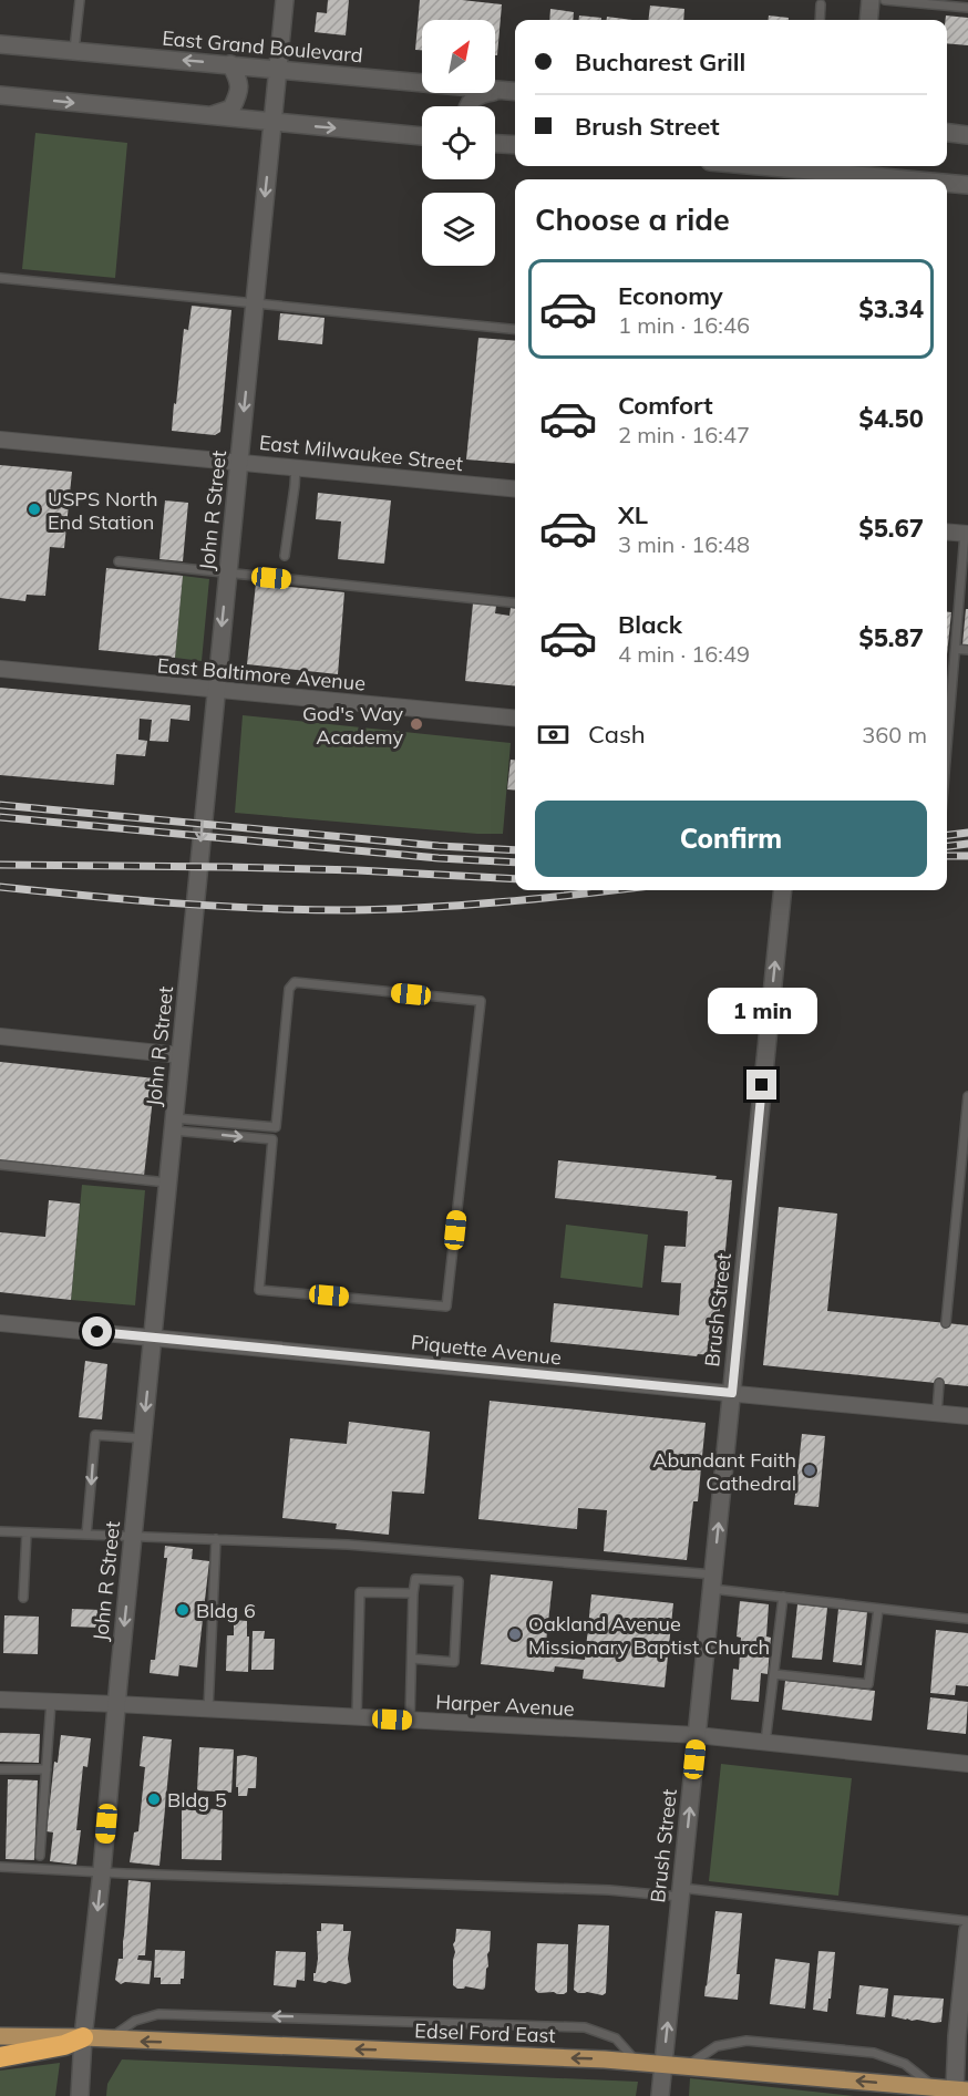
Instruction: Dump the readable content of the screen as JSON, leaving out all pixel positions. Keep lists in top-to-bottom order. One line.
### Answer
{"streets":{"main road":["Edsel Ford East"],"street":["East Grand Boulevard","East Milwaukee Street","John R Street","East Baltimore Avenue","Brush Street","Piquette Avenue","Harper Avenue"]},"crossings":[["East Grand Boulevard","John R Street"],["East Milwaukee Street","John R Street"],["John R Street","East Baltimore Avenue"],["John R Street","Piquette Avenue"],["John R Street","Harper Avenue"],["John R Street","Edsel Ford East"],["Brush Street","Piquette Avenue"],["Brush Street","Harper Avenue"],["Brush Street","Edsel Ford East"]],"one_way":["John R Street","Brush Street","Edsel Ford East"],"places":["USPS North End Station","God's Way Academy","Abundant Faith Cathedral","Bldg 6","Oakland Avenue Missionary Baptist Church","Bldg 5"],"north":"top right","page":{"banner":["Bucharest Grill","Brush Street"],"heading":"Choose a ride","list":[{"name":"Economy","note":"1 min · 16:46","value":"$3.34"},{"name":"Comfort","note":"2 min · 16:47","value":"$4.50"},{"name":"XL","note":"3 min · 16:48","value":"$5.67"},{"name":"Black","note":"4 min · 16:49","value":"$5.87"}],"pay":["Cash","360 m"],"buttons":"Confirm","bubble":"1 min"}}
